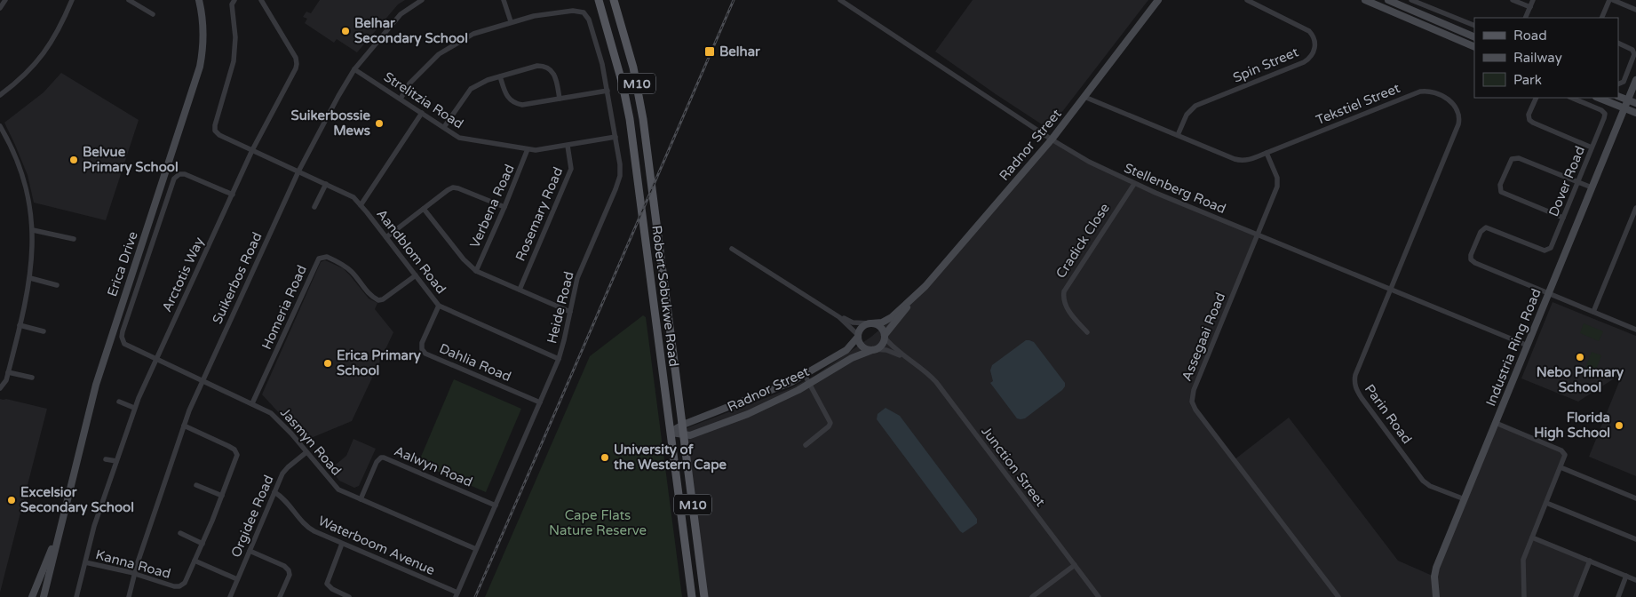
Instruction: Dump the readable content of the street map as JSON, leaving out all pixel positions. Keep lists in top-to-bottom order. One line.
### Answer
{"streets":{"main road":["M10","Robert Sobukwe Road"],"street":["Spin Street","Strelitzia Road","Tekstiel Street","Radnor Street","Dover Road","Stellenberg Road","Verbena Road","Rosemary Road","Cradick Close","Aandblom Road","Erica Drive","Arctotis Way","Suikerbos Road","Homeria Road","Heide Road","Assegaai Road","Industria Ring Road","Dahlia Road","Parin Road","Jasmyn Road","Aalwyn Road","Junction Street","Orgidee Road","Waterboom Avenue","Kanna Road"]},"crossings":[["Spin Street","Tekstiel Street"],["Strelitzia Road","Verbena Road"],["Strelitzia Road","Rosemary Road"],["Strelitzia Road","Suikerbos Road"],["Strelitzia Road","Heide Road"],["Tekstiel Street","Radnor Street"],["Tekstiel Street","Stellenberg Road"],["Tekstiel Street","Assegaai Road"],["Tekstiel Street","Parin Road"],["Radnor Street","Stellenberg Road"],["Radnor Street","Robert Sobukwe Road"],["Radnor Street","Junction Street"],["Dover Road","Industria Ring Road"],["Stellenberg Road","Cradick Close"],["Stellenberg Road","Assegaai Road"],["Stellenberg Road","Industria Ring Road"],["Stellenberg Road","Parin Road"],["Aandblom Road","Arctotis Way"],["Aandblom Road","Suikerbos Road"],["Aandblom Road","Homeria Road"],["Aandblom Road","Heide Road"],["Aandblom Road","Dahlia Road"],["Arctotis Way","Jasmyn Road"],["Arctotis Way","Kanna Road"],["Suikerbos Road","Jasmyn Road"],["Suikerbos Road","Kanna Road"],["Homeria Road","Jasmyn Road"],["Heide Road","Dahlia Road"],["Heide Road","Jasmyn Road"],["Heide Road","Aalwyn Road"],["Heide Road","Waterboom Avenue"],["Industria Ring Road","Parin Road"],["Jasmyn Road","Aalwyn Road"],["Jasmyn Road","Orgidee Road"],["Orgidee Road","Waterboom Avenue"]],"parks":["Cape Flats Nature Reserve"],"places":{"other":["Belhar Secondary School","Suikerbossie Mews","Belvue Primary School","Nebo Primary School","Erica Primary School","Florida High School","University of the Western Cape","Excelsior Secondary School"],"transit":["Belhar"]},"legend":["Road","Railway","Park"]}
